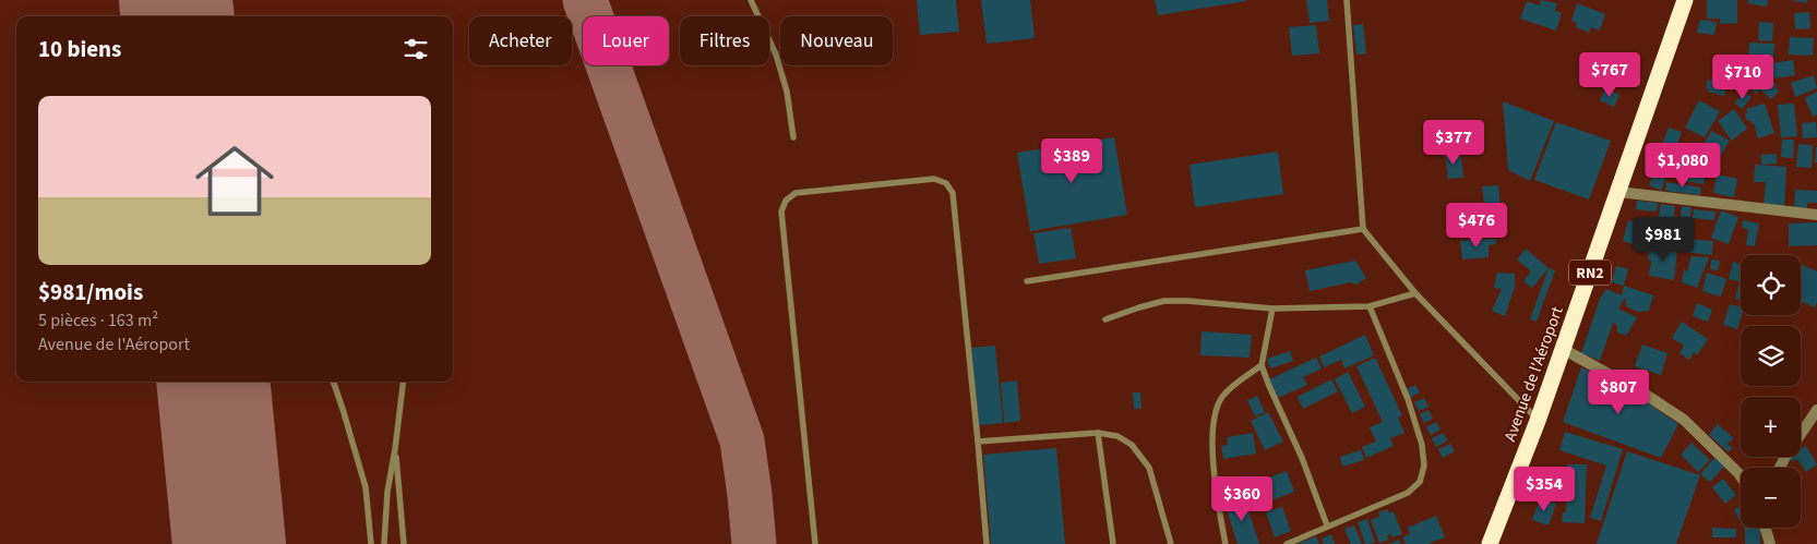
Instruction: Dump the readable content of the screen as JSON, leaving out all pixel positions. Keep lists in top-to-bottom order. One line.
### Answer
{"streets":{"highway":["RN2","Avenue de l'Aéroport"]},"page":{"chip":["Acheter","Louer","Filtres","Nouveau"],"heading":"10 biens","price":["$767","$710","$377","$389","$1,080","$476","$981","$807","$354","$360"],"list":[{"name":"$981/mois","note":"5 pièces · 163 m² · Avenue de l'Aéroport"}],"map_buttons":["+","−"]}}
